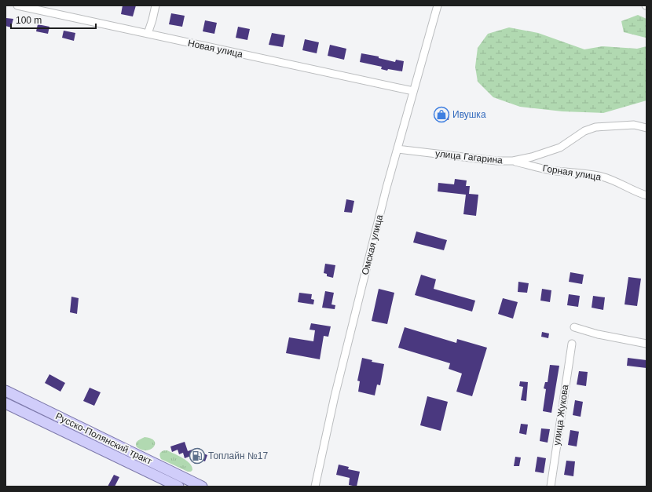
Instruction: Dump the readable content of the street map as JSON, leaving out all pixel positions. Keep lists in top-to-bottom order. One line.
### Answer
{"streets":{"main road":["Русско-Полянский тракт"],"street":["Новая улица","улица Гагарина","Горная улица","Омская улица","улица Жукова"]},"crossings":[["Новая улица","Омская улица"],["улица Гагарина","Горная улица"],["улица Гагарина","Омская улица"]],"places":{"shop":["Ивушка"],"fuel station":["Топлайн №17"]},"scale_bar":"100 m"}
